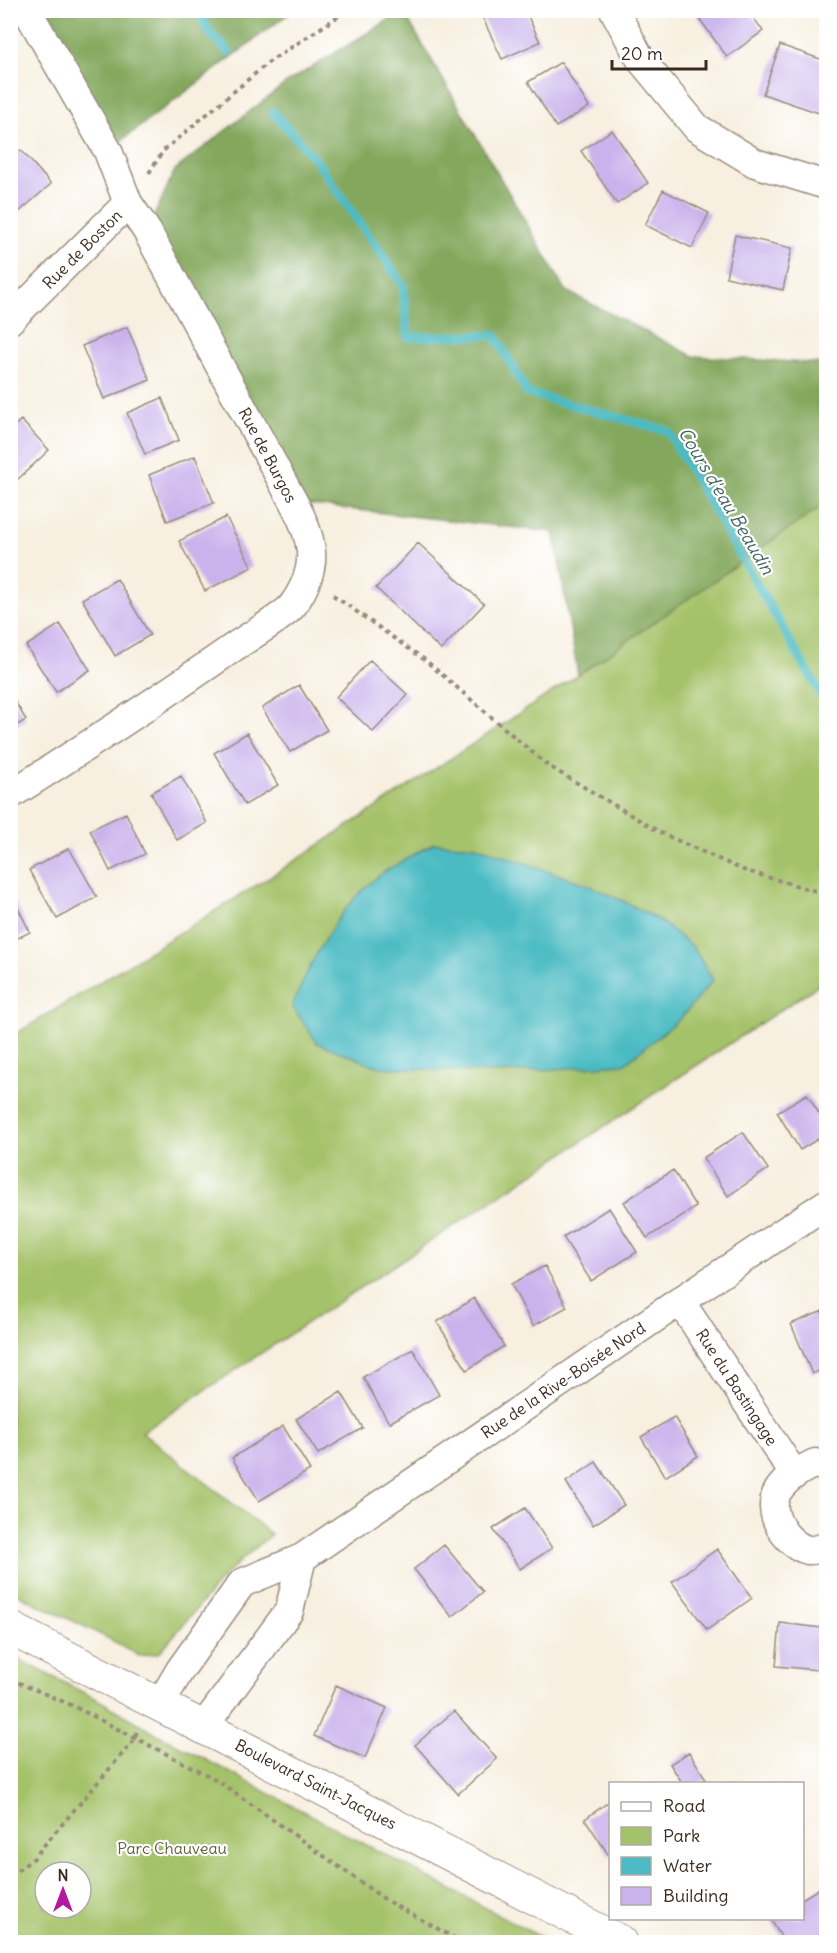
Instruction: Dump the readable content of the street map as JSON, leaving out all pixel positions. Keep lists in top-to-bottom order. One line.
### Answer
{"streets":{"street":["Rue de Boston","Rue de Burgos","Rue de la Rive-Boisée Nord","Rue du Bastingage","Boulevard Saint-Jacques"]},"crossings":[["Rue de Boston","Rue de Burgos"],["Rue de la Rive-Boisée Nord","Rue du Bastingage"],["Rue de la Rive-Boisée Nord","Boulevard Saint-Jacques"]],"water":["Cours d'eau Beaudin"],"parks":["Parc Chauveau"],"legend":["Road","Park","Water","Building"],"scale_bar":"20 m","north":"top"}
